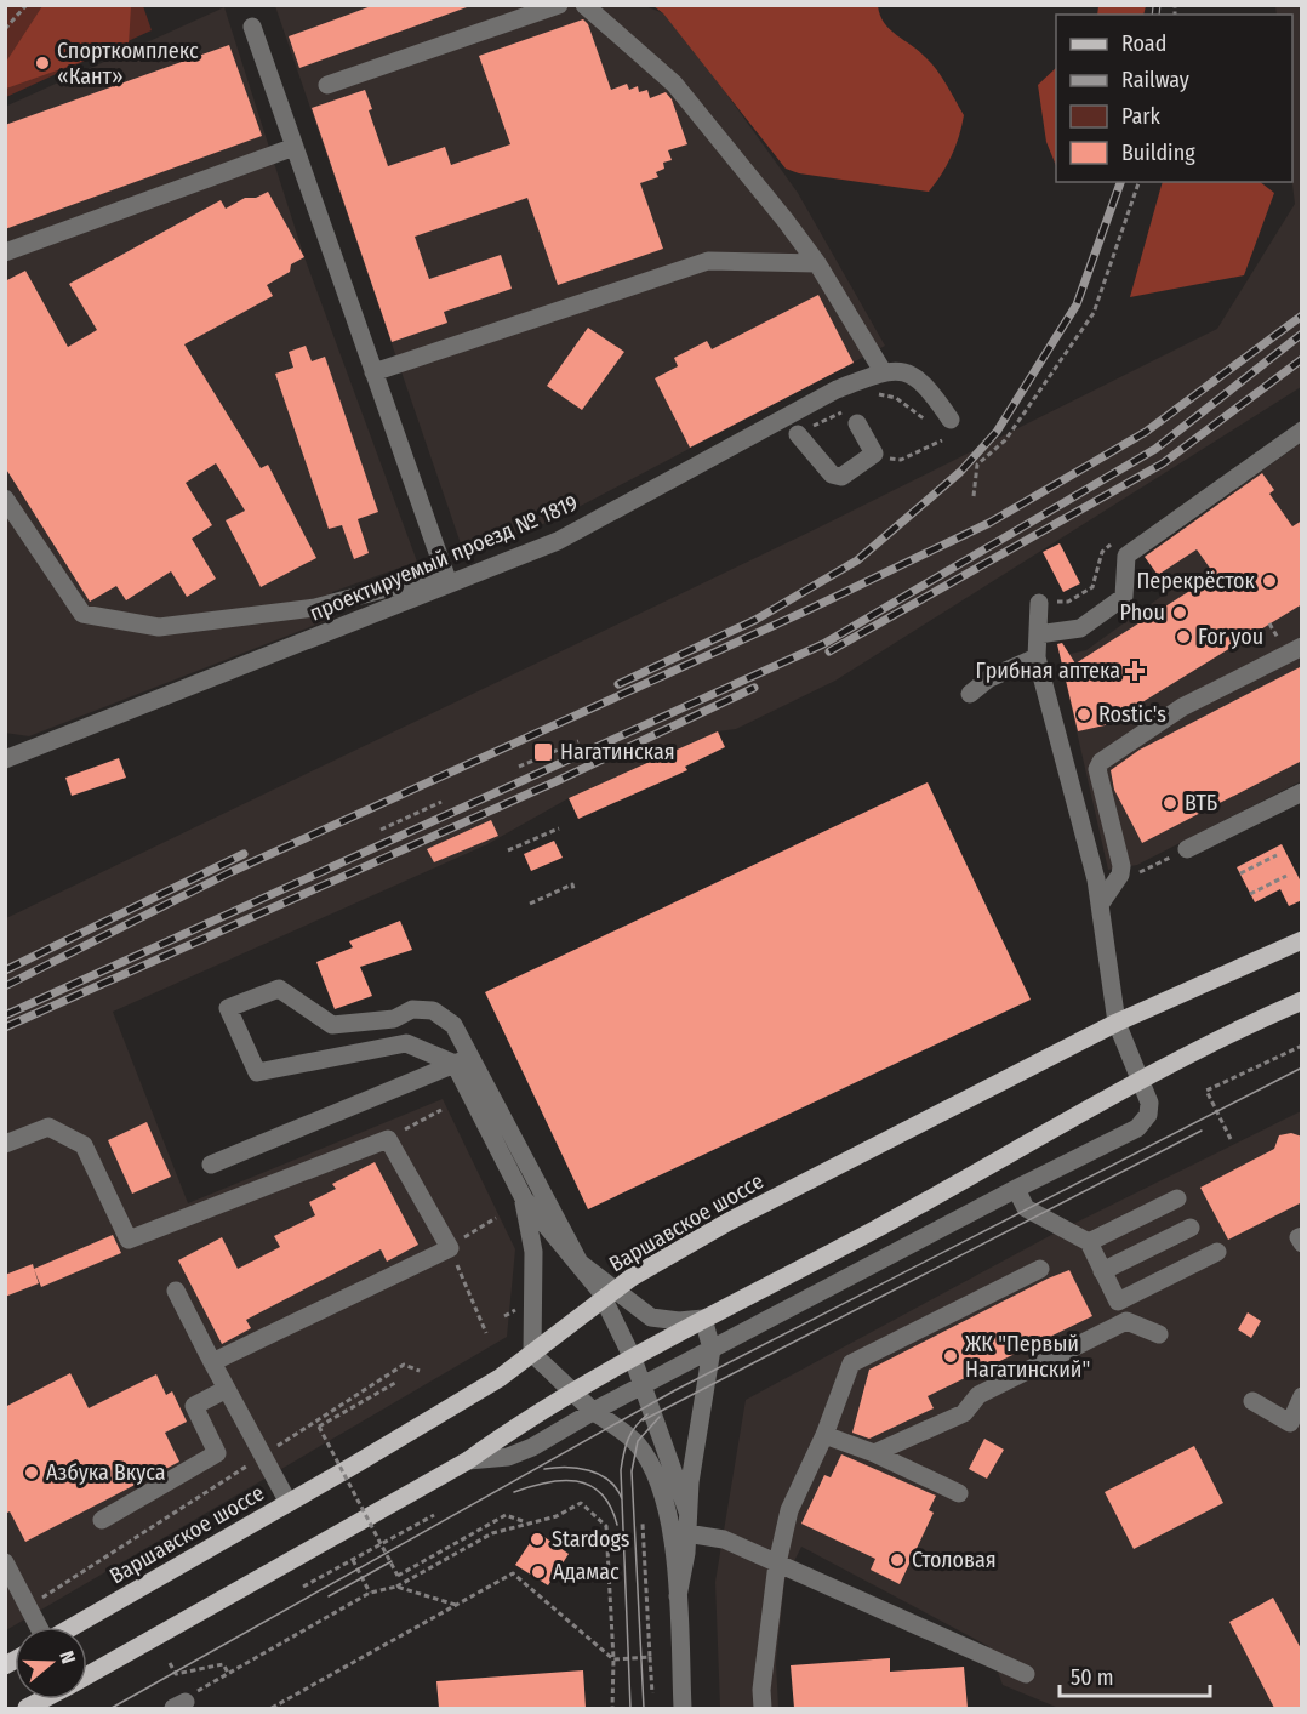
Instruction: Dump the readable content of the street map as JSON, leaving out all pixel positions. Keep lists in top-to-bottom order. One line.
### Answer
{"streets":{"main road":["Варшавское шоссе"],"street":["проектируемый проезд № 1819"]},"places":{"other":["Спорткомплекс «Кант»","Перекрёсток","Phou","For you","Rostic's","ВТБ","ЖК \"Первый Нагатинский\"","Азбука Вкуса","Stardogs","Столовая","Адамас"],"health":["Грибная аптека"],"transit":["Нагатинская"]},"legend":["Road","Railway","Park","Building"],"scale_bar":"50 m","north":"right"}
